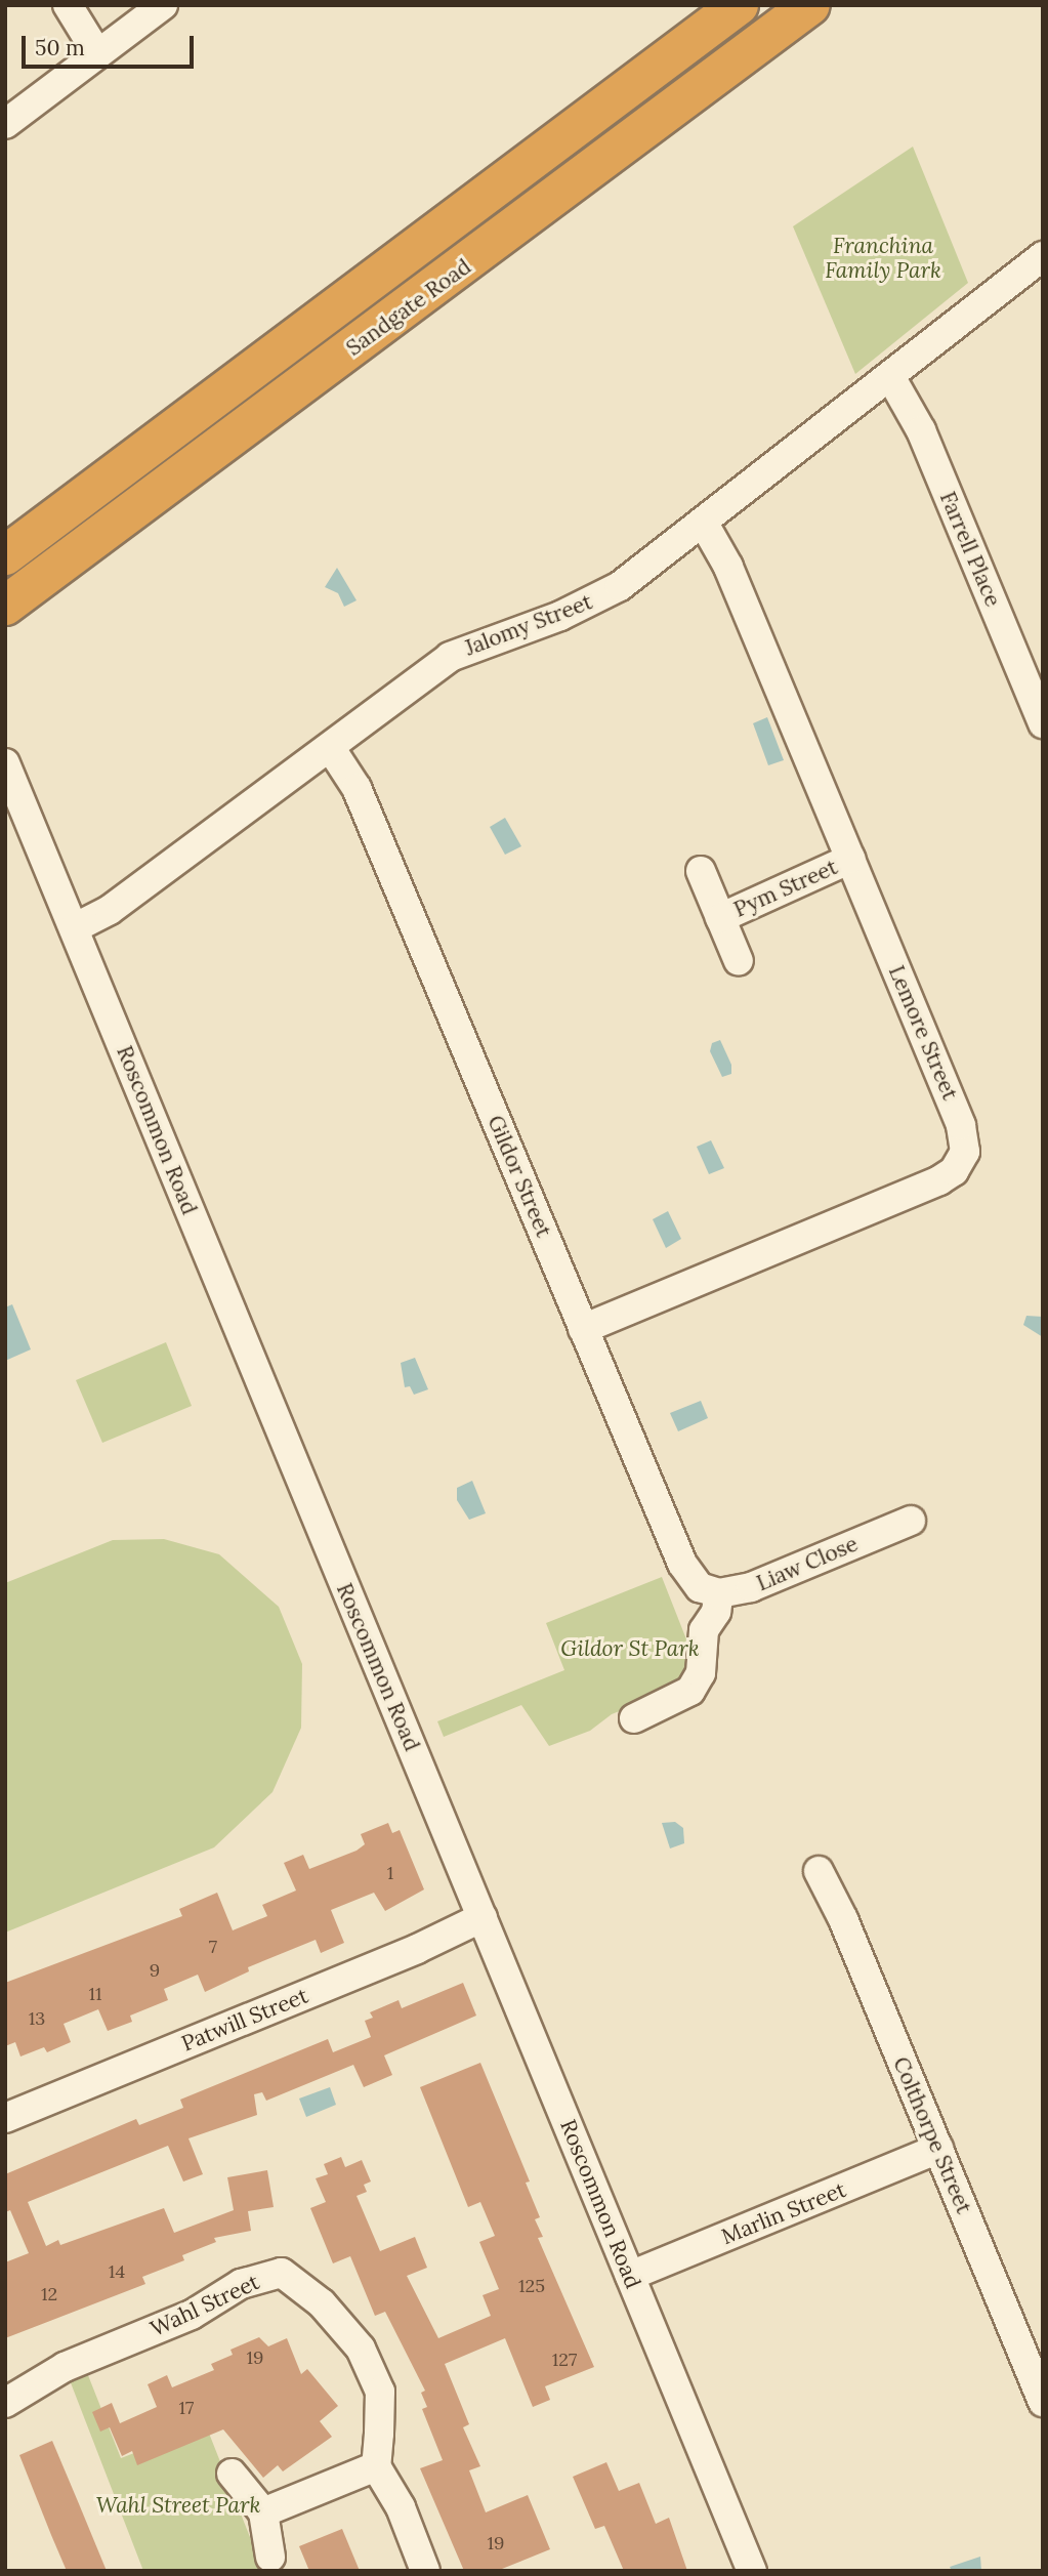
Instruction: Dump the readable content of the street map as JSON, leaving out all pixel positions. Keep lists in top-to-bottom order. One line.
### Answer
{"streets":{"highway":["Sandgate Road"],"street":["Farrell Place","Jalomy Street","Pym Street","Lemore Street","Roscommon Road","Gildor Street","Liaw Close","Patwill Street","Colthorpe Street","Marlin Street","Wahl Street"]},"crossings":[["Farrell Place","Jalomy Street"],["Jalomy Street","Lemore Street"],["Jalomy Street","Roscommon Road"],["Jalomy Street","Gildor Street"],["Pym Street","Lemore Street"],["Lemore Street","Gildor Street"],["Roscommon Road","Patwill Street"],["Roscommon Road","Marlin Street"],["Gildor Street","Liaw Close"],["Colthorpe Street","Marlin Street"]],"parks":["Franchina Family Park","Gildor St Park","Wahl Street Park"],"house_numbers":["1","7","9","11","13","14","125","12","19","127","17","19"],"scale_bar":"50 m"}
